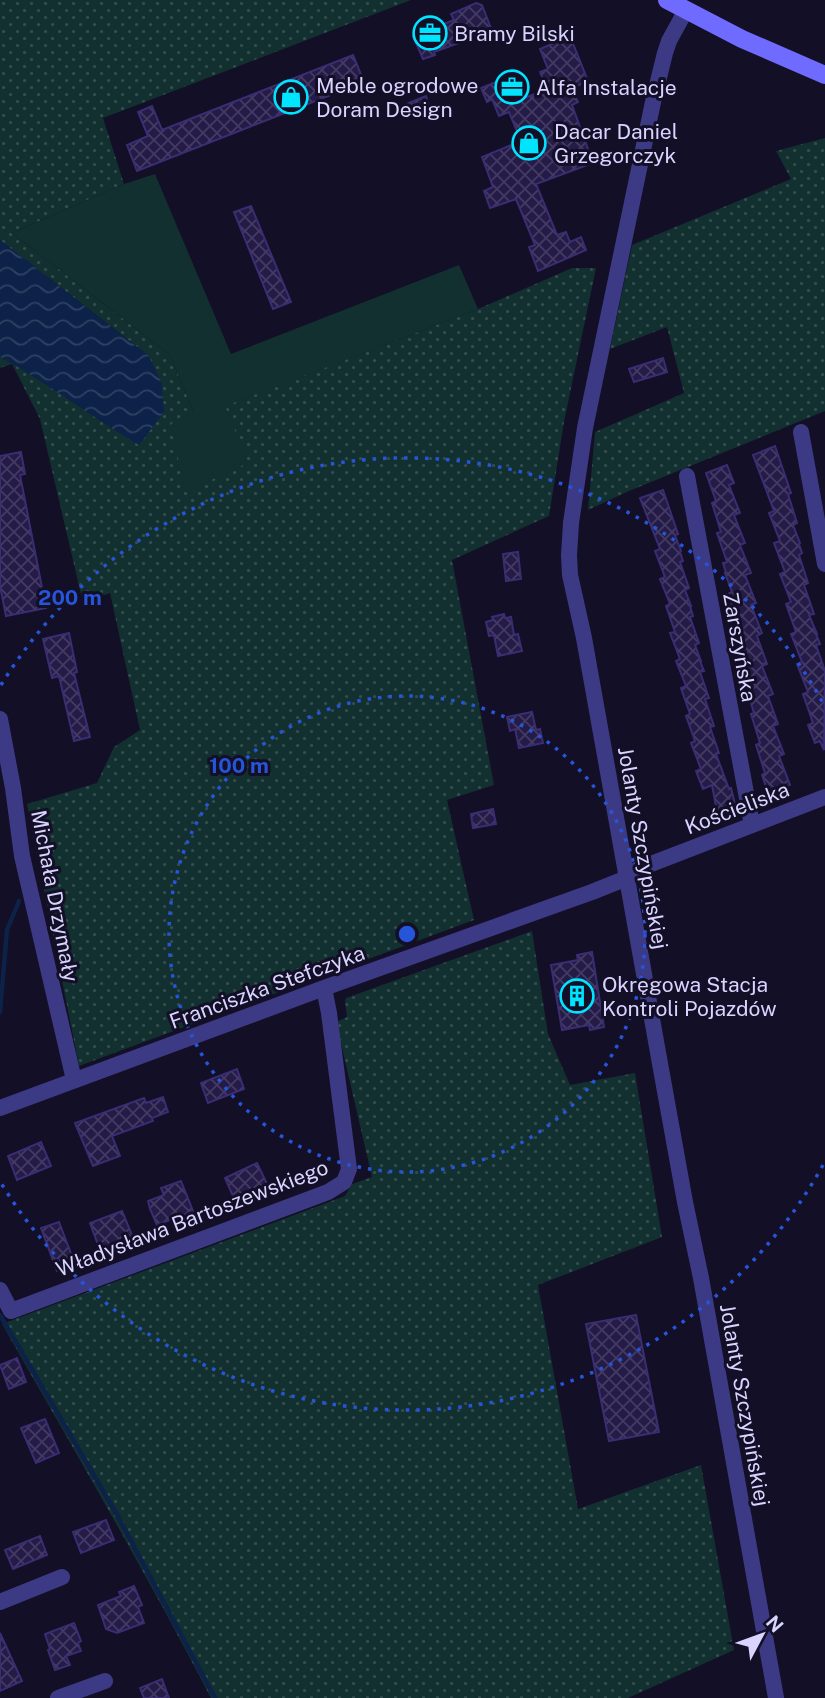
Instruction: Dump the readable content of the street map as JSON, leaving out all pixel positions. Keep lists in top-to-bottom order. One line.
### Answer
{"streets":{"street":["Zarszyńska","Kościeliska","Jolanty Szczypińskiej","Michała Drzymały","Franciszka Stefczyka","Władysława Bartoszewskiego"]},"crossings":[["Zarszyńska","Kościeliska"],["Kościeliska","Jolanty Szczypińskiej"],["Kościeliska","Franciszka Stefczyka"],["Jolanty Szczypińskiej","Franciszka Stefczyka"],["Michała Drzymały","Franciszka Stefczyka"],["Franciszka Stefczyka","Władysława Bartoszewskiego"]],"places":{"office":["Bramy Bilski","Alfa Instalacje"],"shop":["Meble ogrodowe Doram Design","Dacar Daniel Grzegorczyk"],"building":["Okręgowa Stacja Kontroli Pojazdów"]},"north":"top right","rings":["200 m","100 m"]}
